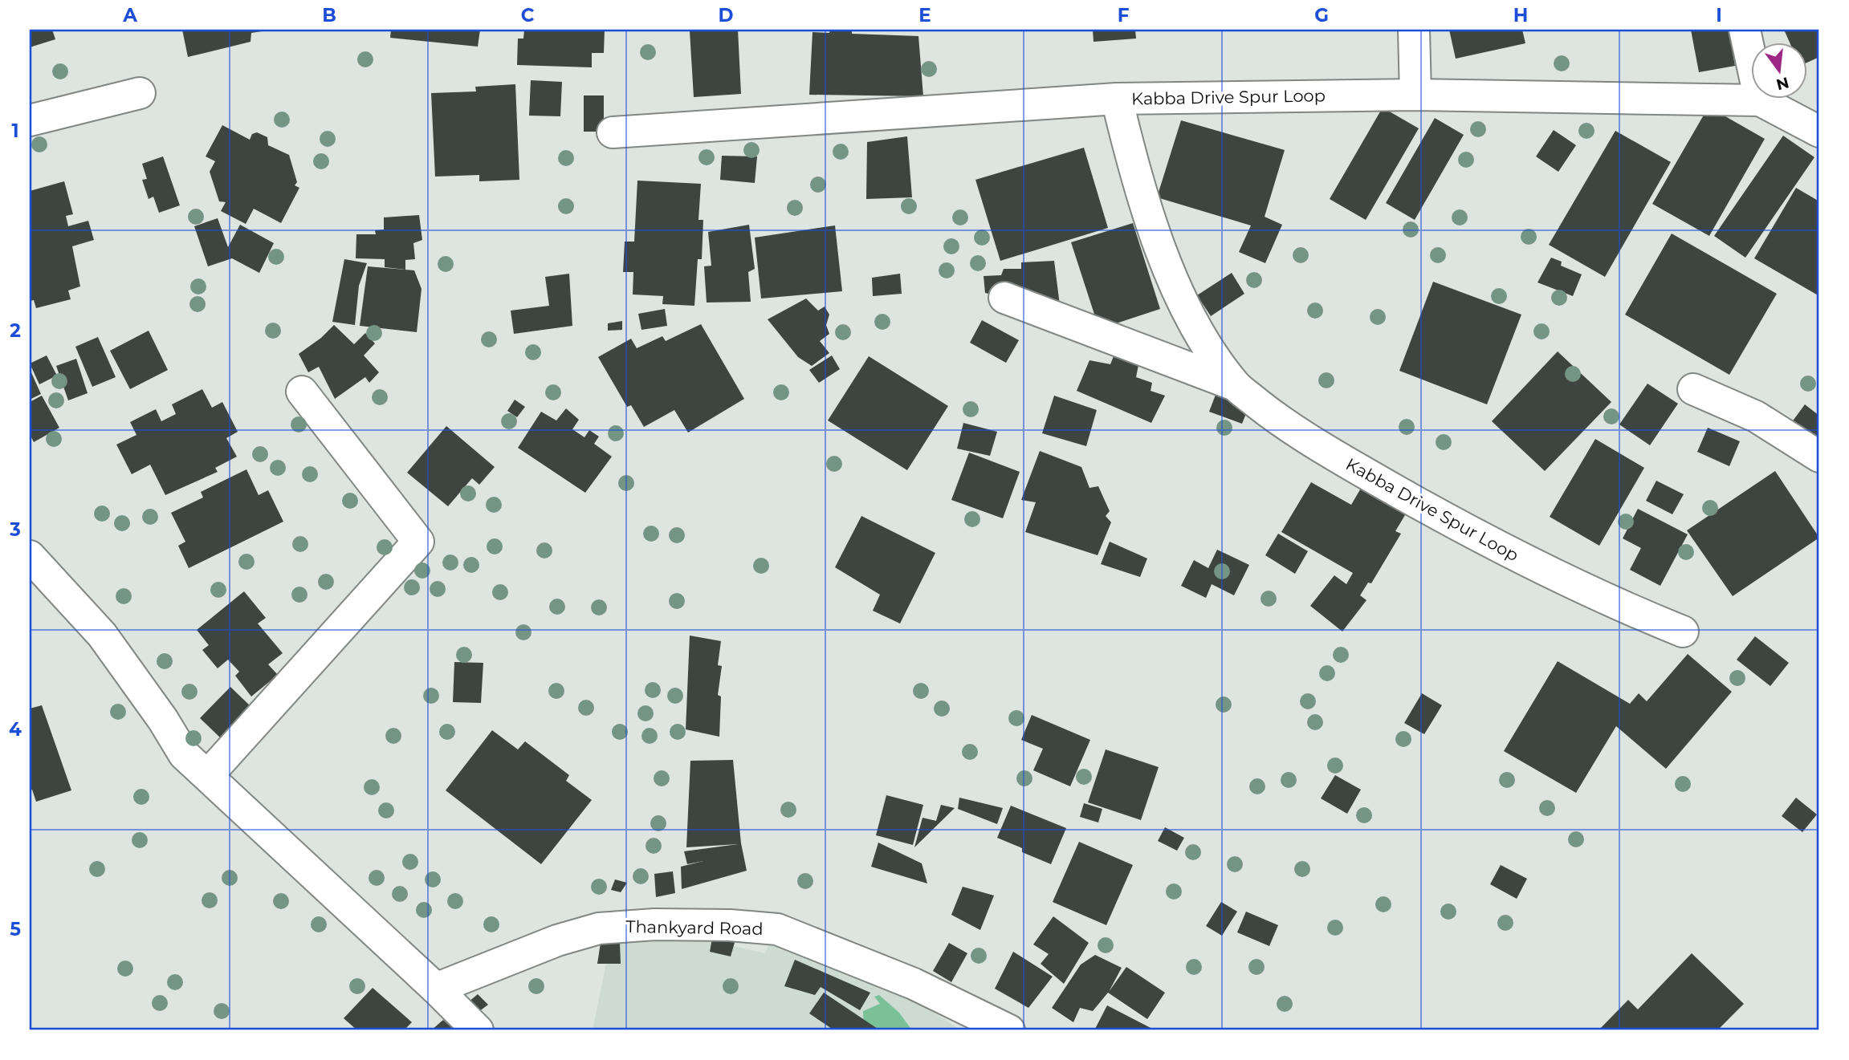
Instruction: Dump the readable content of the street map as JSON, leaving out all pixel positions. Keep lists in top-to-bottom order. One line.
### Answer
{"streets":{"street":["Kabba Drive Spur Loop","Thankyard Road"]},"north":"bottom","grid":{"columns":["A","B","C","D","E","F","G","H","I"],"rows":["1","2","3","4","5"]}}
